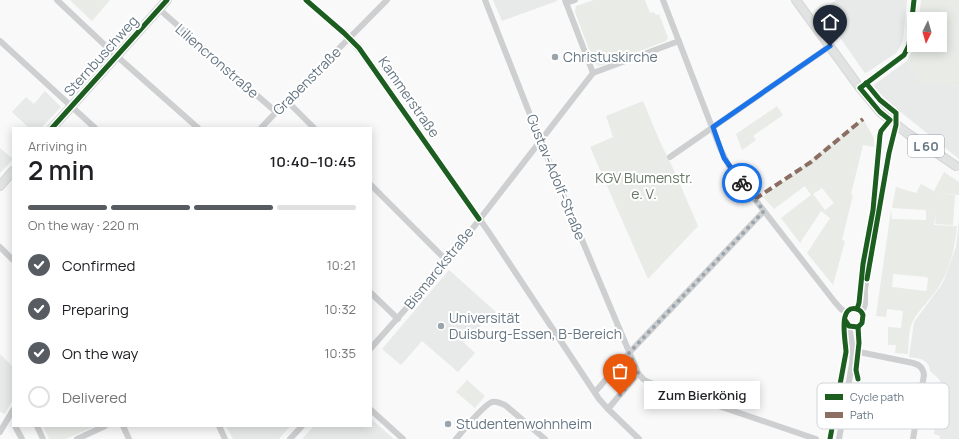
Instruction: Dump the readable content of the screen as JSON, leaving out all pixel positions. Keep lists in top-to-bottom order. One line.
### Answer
{"streets":{"main road":["Sternbuschweg","L 60"],"street":["Liliencronstraße","Grabenstraße","Kammerstraße","Gustav-Adolf-Straße","Bismarckstraße"]},"crossings":[["Sternbuschweg","Liliencronstraße"],["Liliencronstraße","Grabenstraße"],["Grabenstraße","Kammerstraße"],["Kammerstraße","Bismarckstraße"],["Gustav-Adolf-Straße","Bismarckstraße"]],"parks":["KGV Blumenstr. e. V."],"places":["Christuskirche","Universität Duisburg-Essen, B-Bereich","Zum Bierkönig","Studentenwohnheim"],"legend":["Cycle path","Path"],"north":"bottom","page":{"heading":["2 min","Arriving in","10:40–10:45"],"bar":"On the way · 220 m","list":[["Confirmed","10:21"],["Preparing","10:32"],["On the way","10:35"],"Delivered"],"bubble":"Zum Bierkönig"}}
